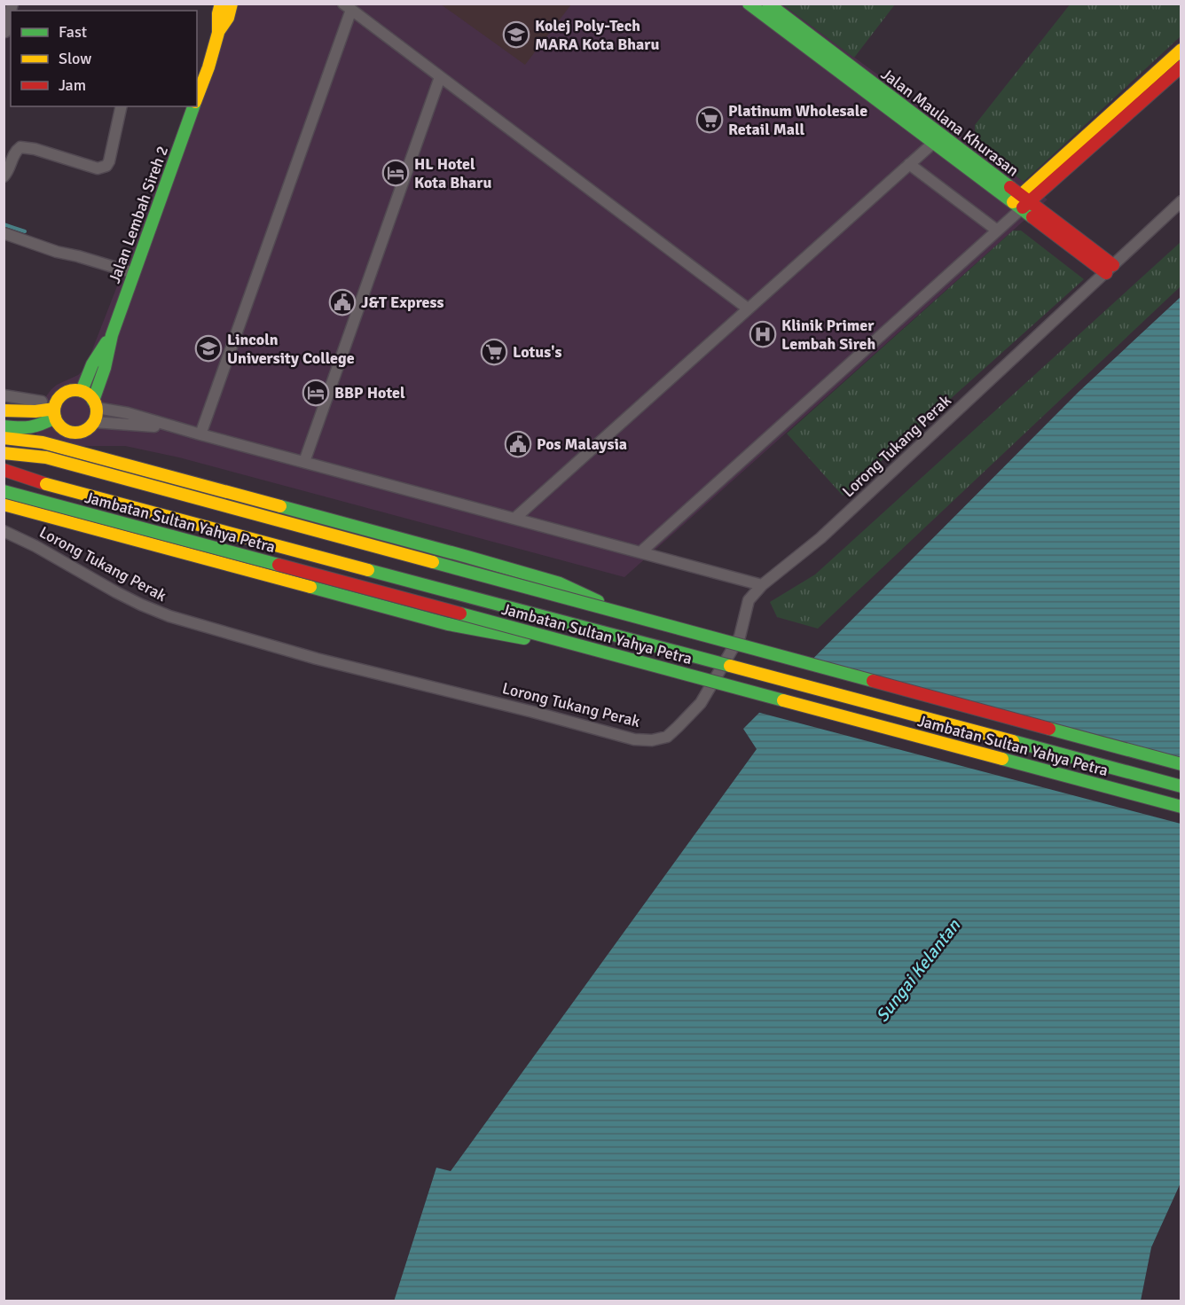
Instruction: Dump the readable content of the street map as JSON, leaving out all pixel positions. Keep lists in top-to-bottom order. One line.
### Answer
{"streets":{"main road":["Jalan Maulana Khurasan","Jalan Lembah Sireh 2","Jambatan Sultan Yahya Petra"],"street":["Lorong Tukang Perak"]},"water":["Sungai Kelantan"],"places":{"school or university":["Kolej Poly-Tech MARA Kota Bharu","Lincoln University College"],"supermarket":["Platinum Wholesale Retail Mall","Lotus's"],"hotel":["HL Hotel Kota Bharu","BBP Hotel"],"public building":["J&T Express","Pos Malaysia"],"hospital":["Klinik Primer Lembah Sireh"]},"legend":["Fast","Slow","Jam"]}
